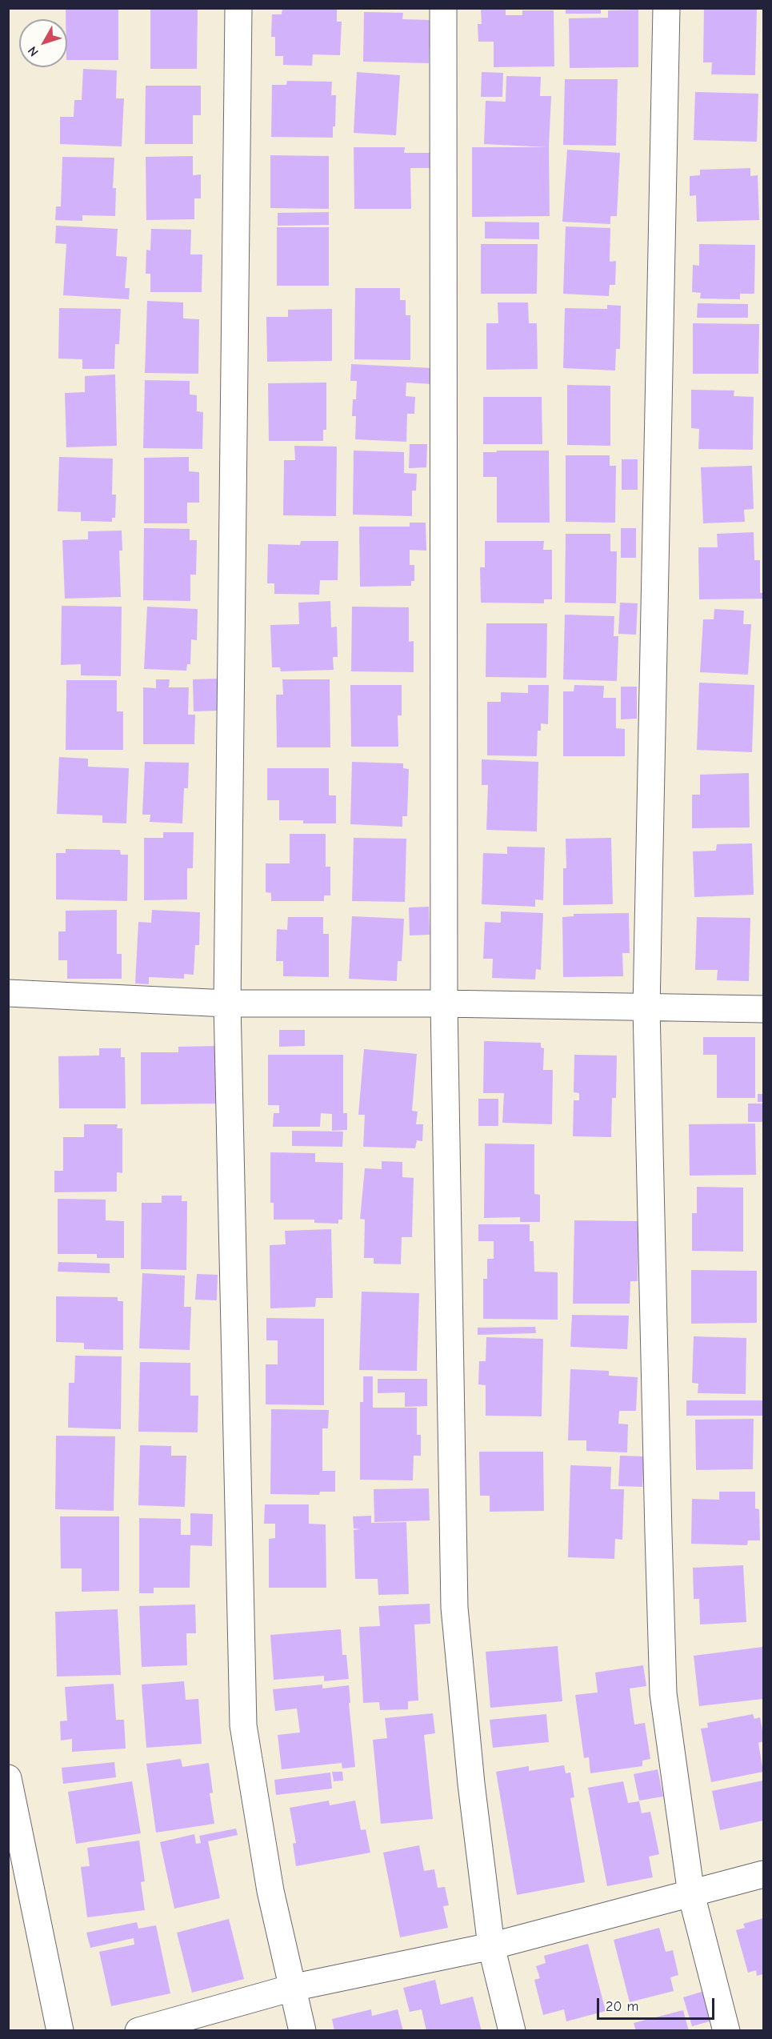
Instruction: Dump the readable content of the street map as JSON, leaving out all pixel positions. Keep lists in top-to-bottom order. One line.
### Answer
{"scale_bar":"20 m","north":"bottom left"}
